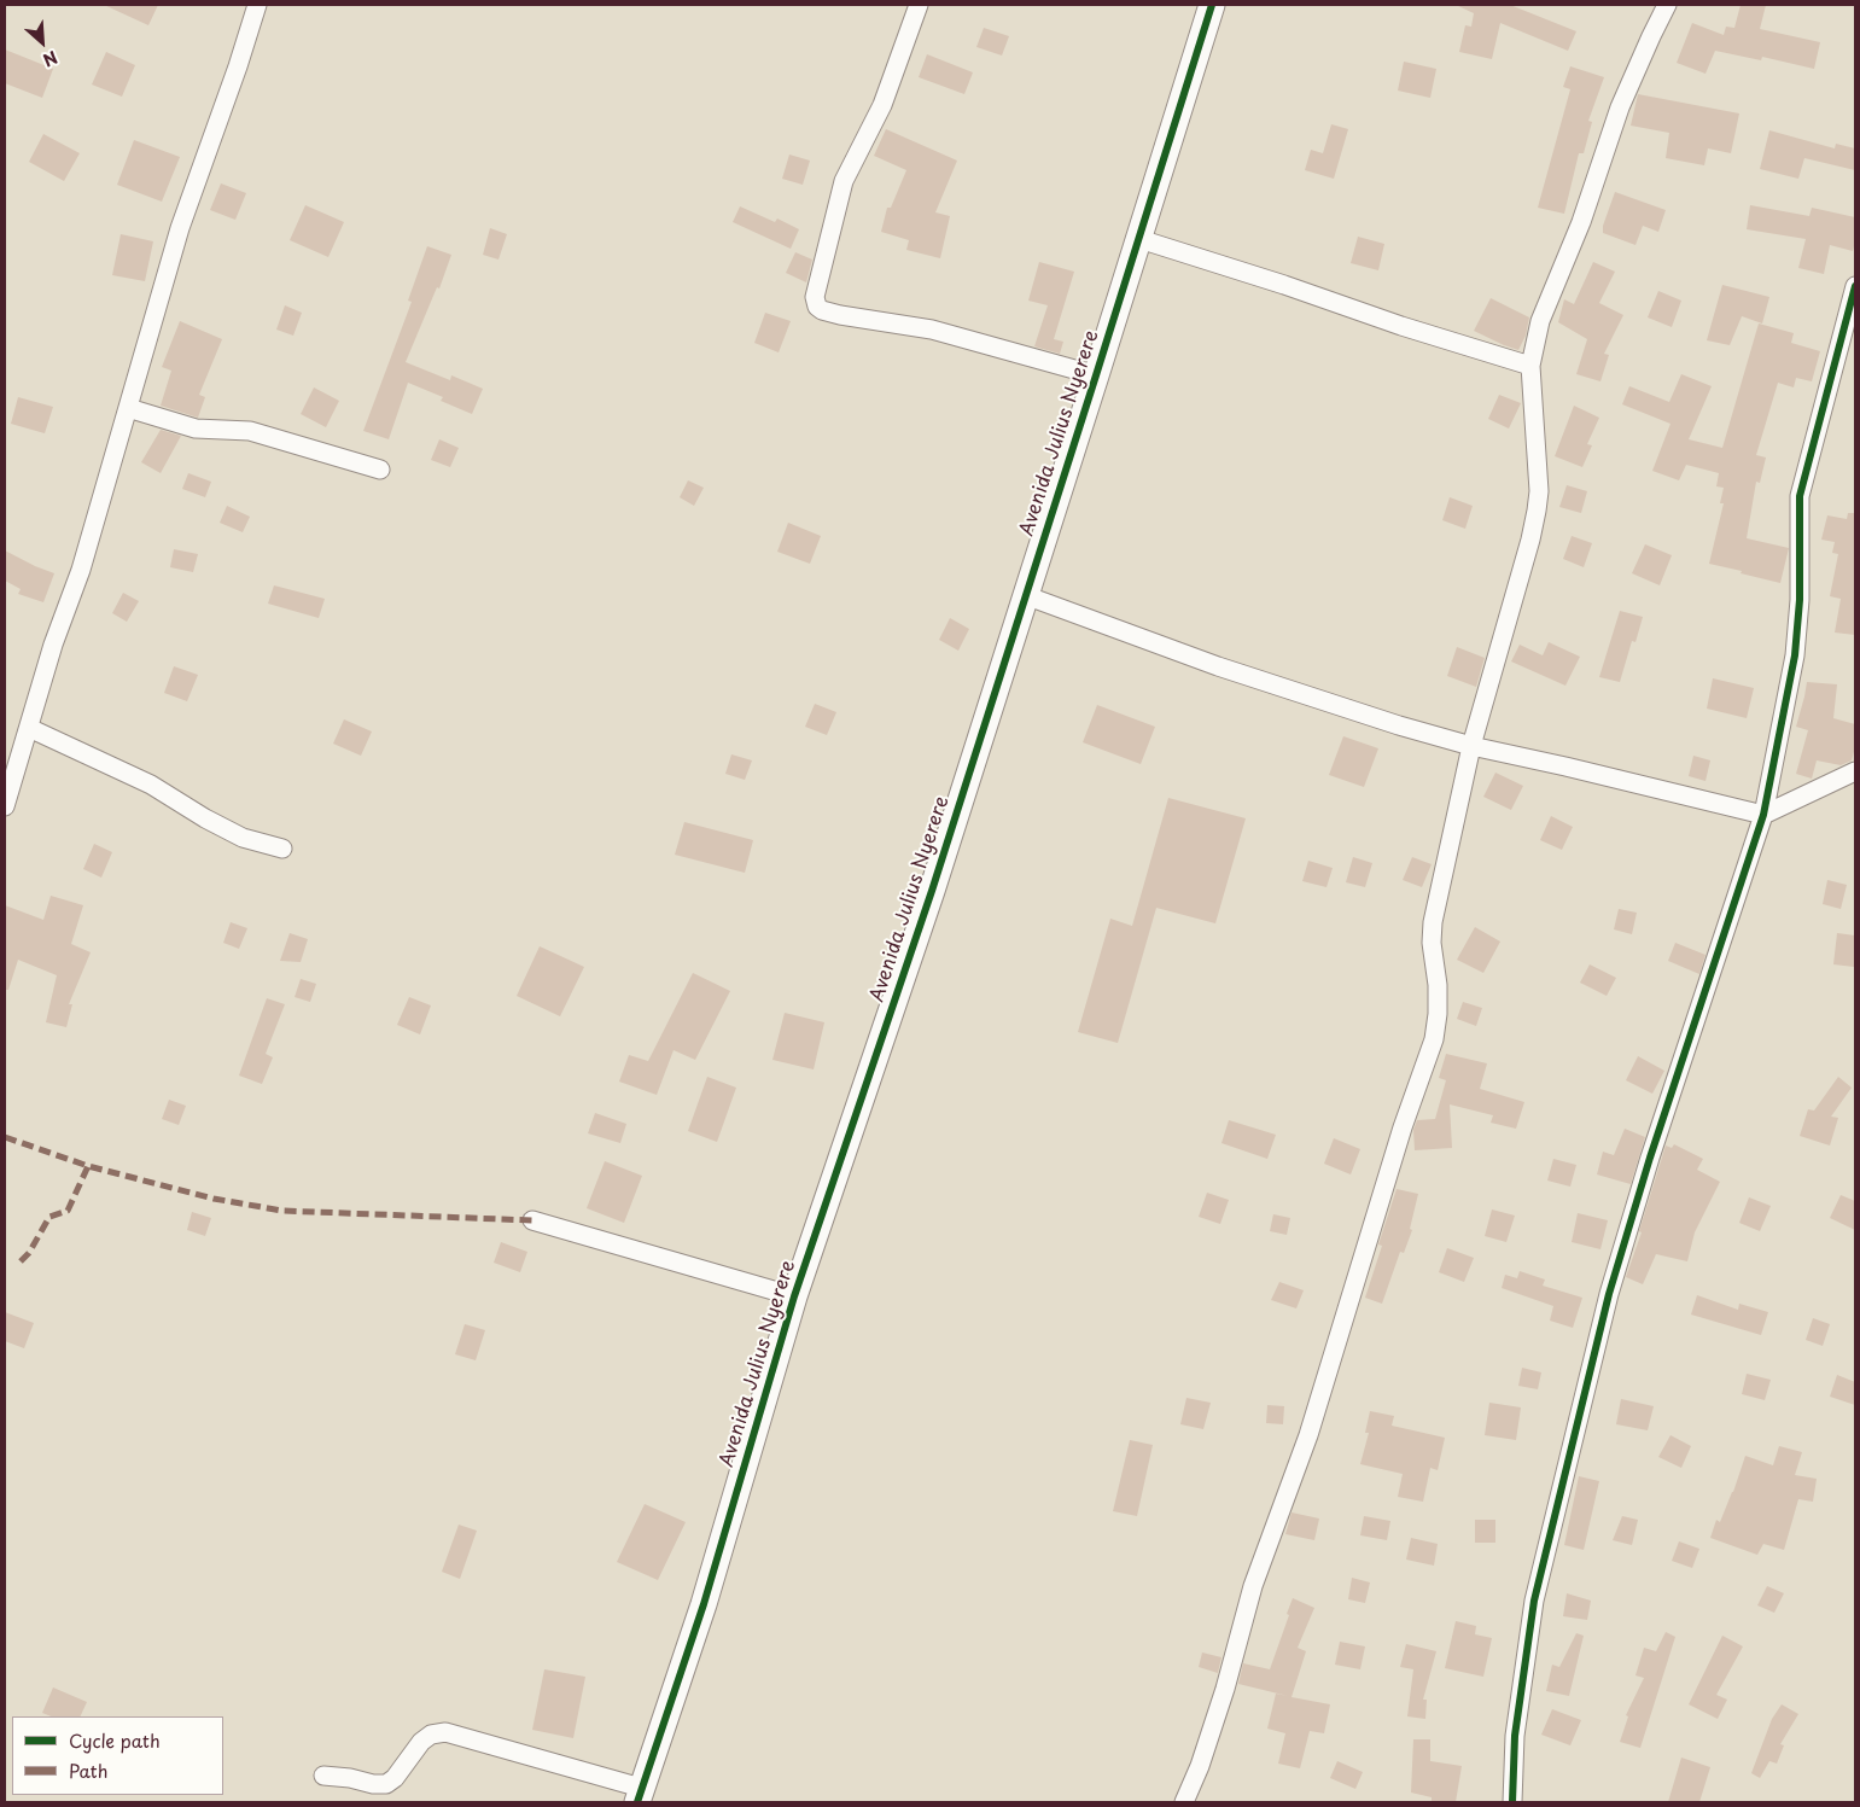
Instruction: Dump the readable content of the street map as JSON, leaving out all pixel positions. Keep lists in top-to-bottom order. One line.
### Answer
{"streets":{"street":["Avenida Julius Nyerere"]},"legend":["Cycle path","Path"],"north":"bottom right"}
